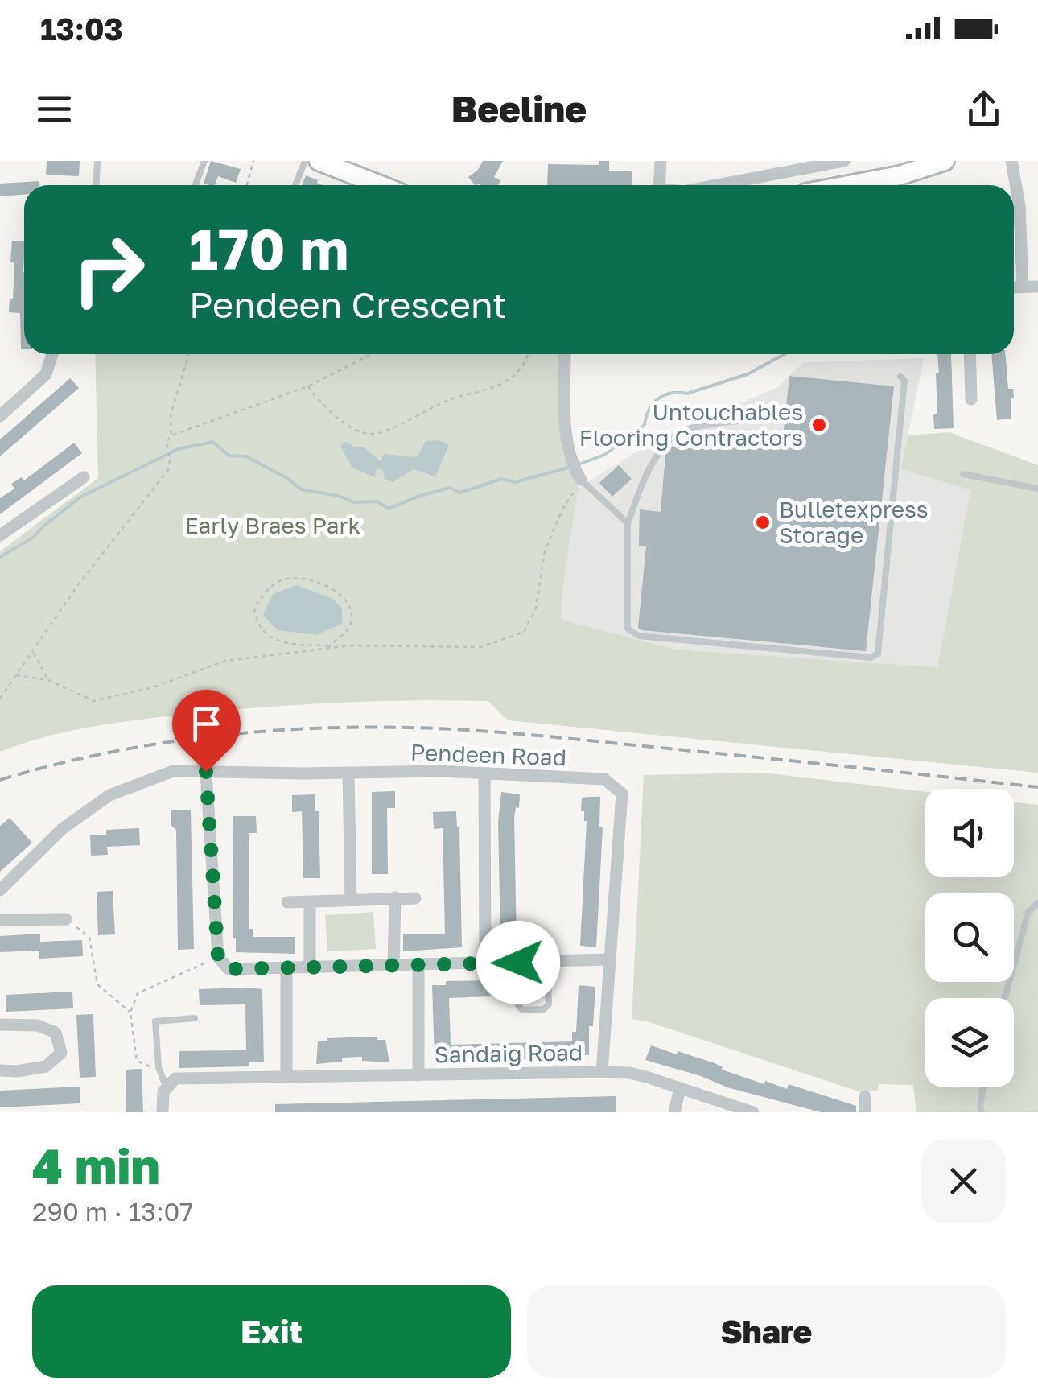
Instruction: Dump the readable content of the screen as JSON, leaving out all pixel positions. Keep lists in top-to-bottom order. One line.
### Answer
{"streets":{"street":["Pendeen Road","Sandaig Road"]},"crossings":[["Pendeen Road","Sandaig Road"]],"parks":["Early Braes Park"],"places":["Untouchables Flooring Contractors","Bulletexpress Storage"],"page":{"status":"13:03","header":"Beeline","turn":["170 m","Pendeen Crescent"],"heading":["4 min","290 m · 13:07"],"buttons":["Exit","Share"]}}
